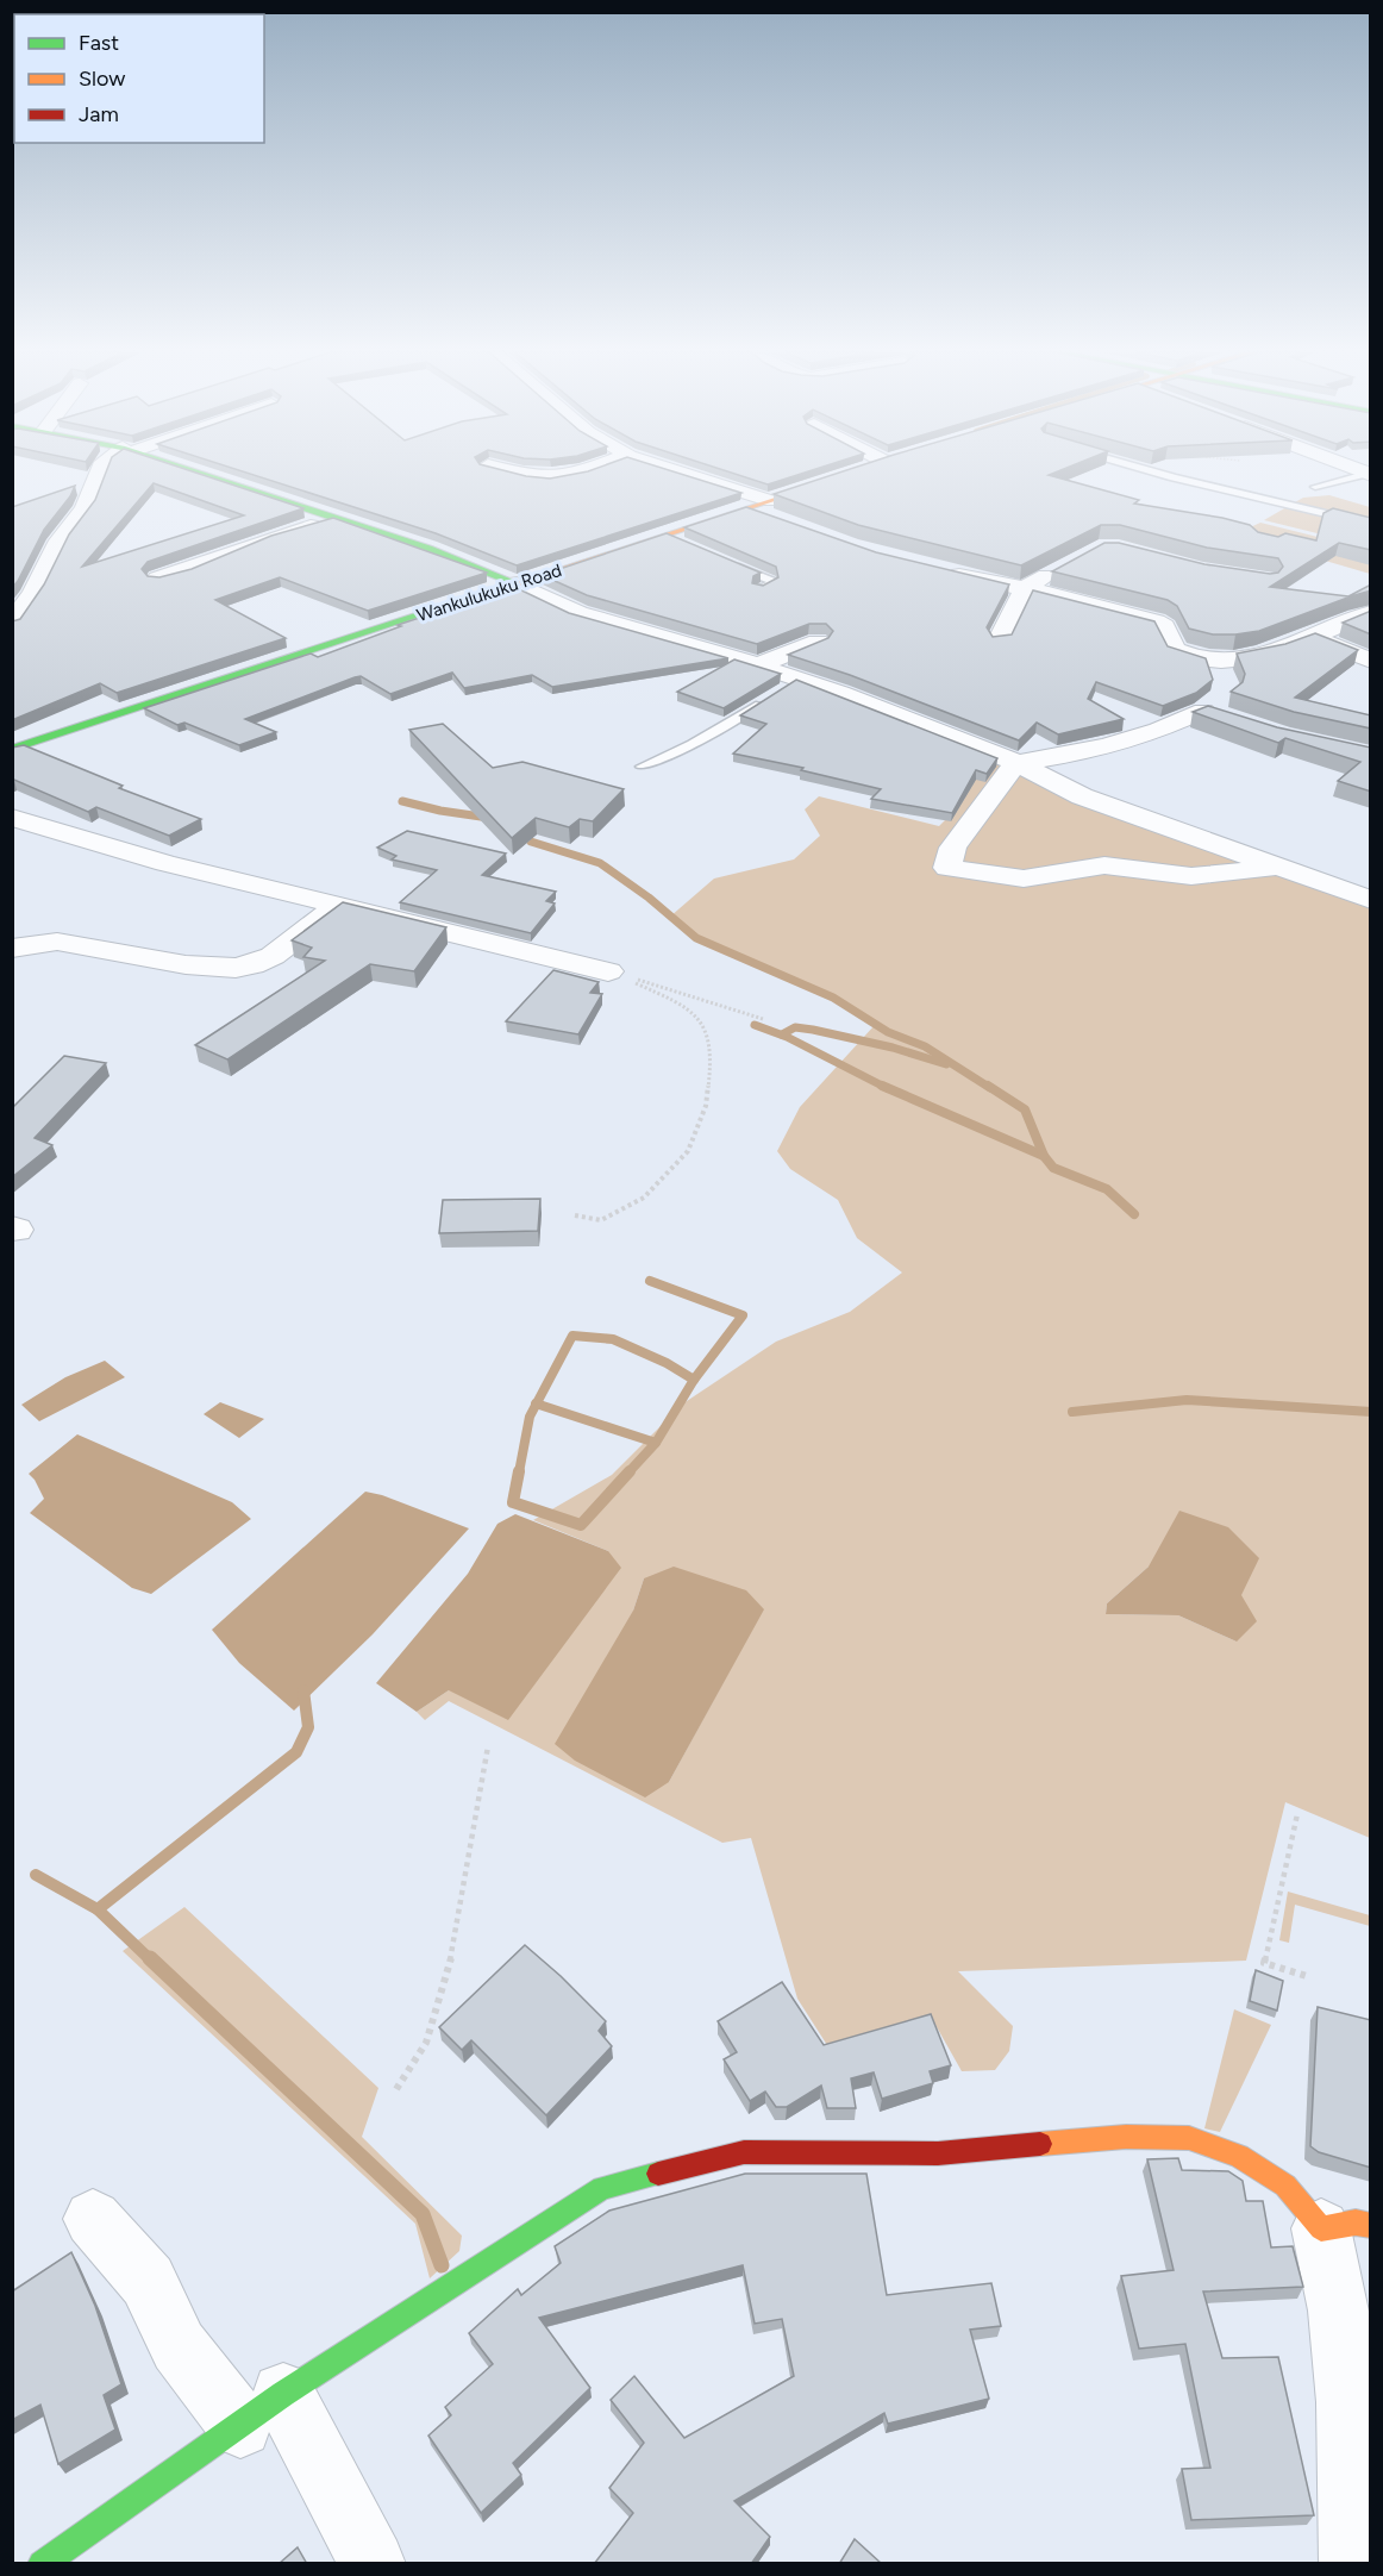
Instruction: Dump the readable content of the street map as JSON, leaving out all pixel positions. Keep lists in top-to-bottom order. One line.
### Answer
{"streets":{"main road":["Wankulukuku Road"]},"legend":["Fast","Slow","Jam"]}
